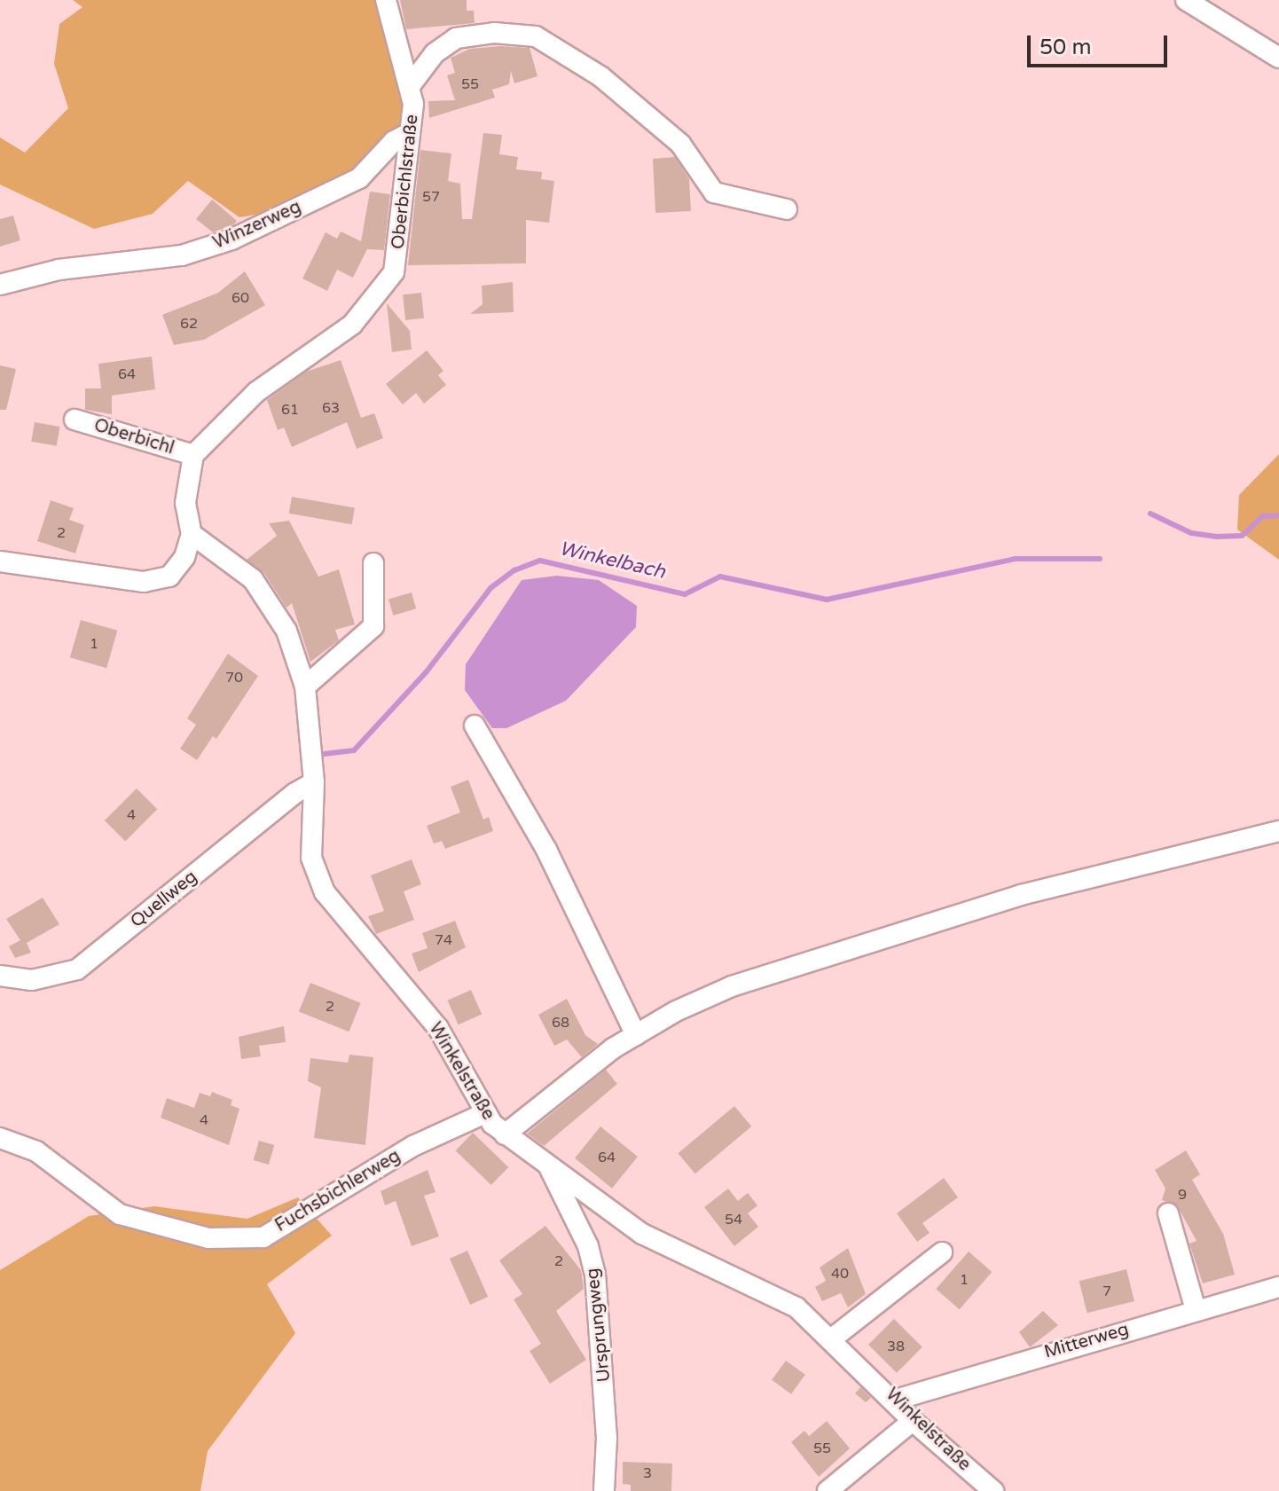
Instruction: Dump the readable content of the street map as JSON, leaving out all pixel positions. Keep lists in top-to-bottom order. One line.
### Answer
{"streets":{"street":["Oberbichlstraße","Winzerweg","Oberbichl","Quellweg","Winkelstraße","Fuchsbichlerweg","Ursprungweg","Mitterweg"]},"crossings":[["Oberbichlstraße","Winzerweg"],["Oberbichlstraße","Oberbichl"],["Quellweg","Winkelstraße"],["Winkelstraße","Fuchsbichlerweg"],["Winkelstraße","Ursprungweg"],["Winkelstraße","Mitterweg"]],"water":["Winkelbach"],"house_numbers":["55","57","60","62","64","63","61","2","1","70","4","74","2","68","4","64","9","54","2","40","1","7","38","55","3"],"scale_bar":"50 m"}
